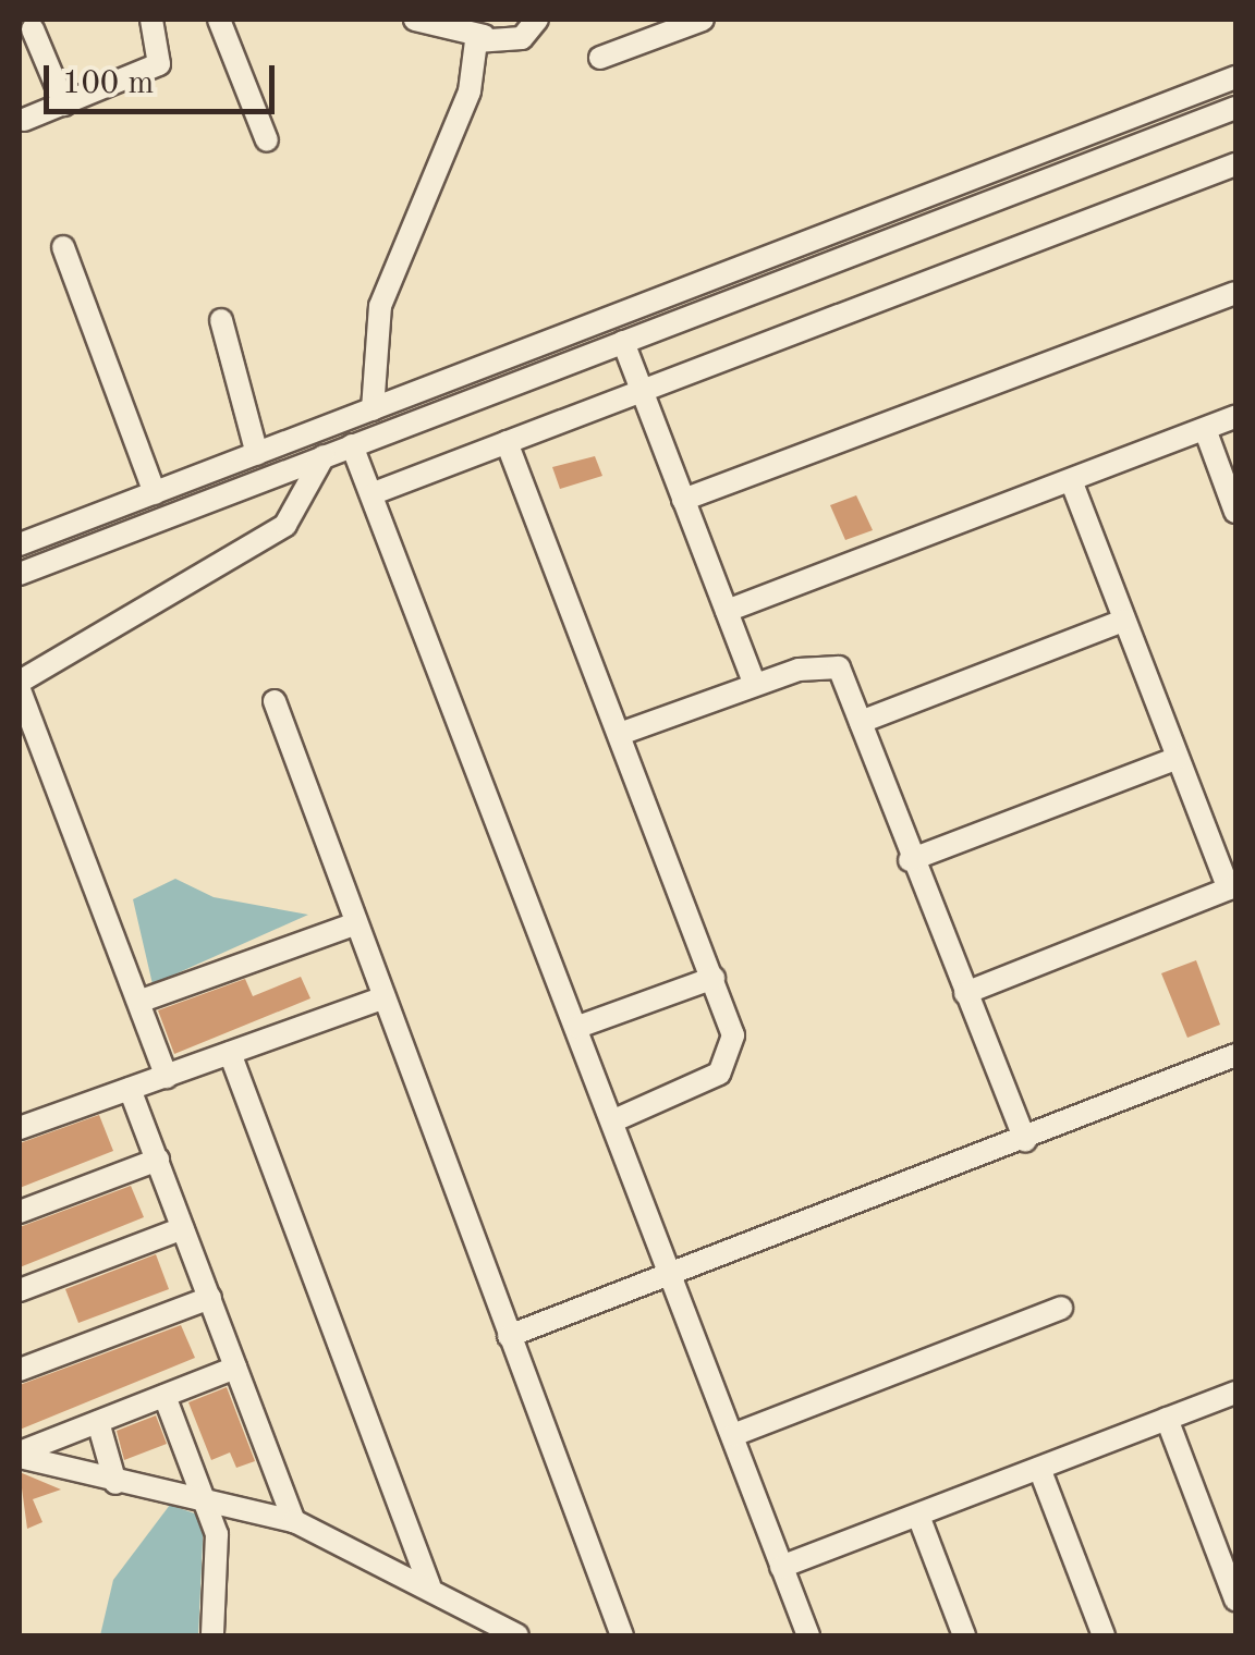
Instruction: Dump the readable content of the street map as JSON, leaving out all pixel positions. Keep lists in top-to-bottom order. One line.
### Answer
{"scale_bar":"100 m"}
